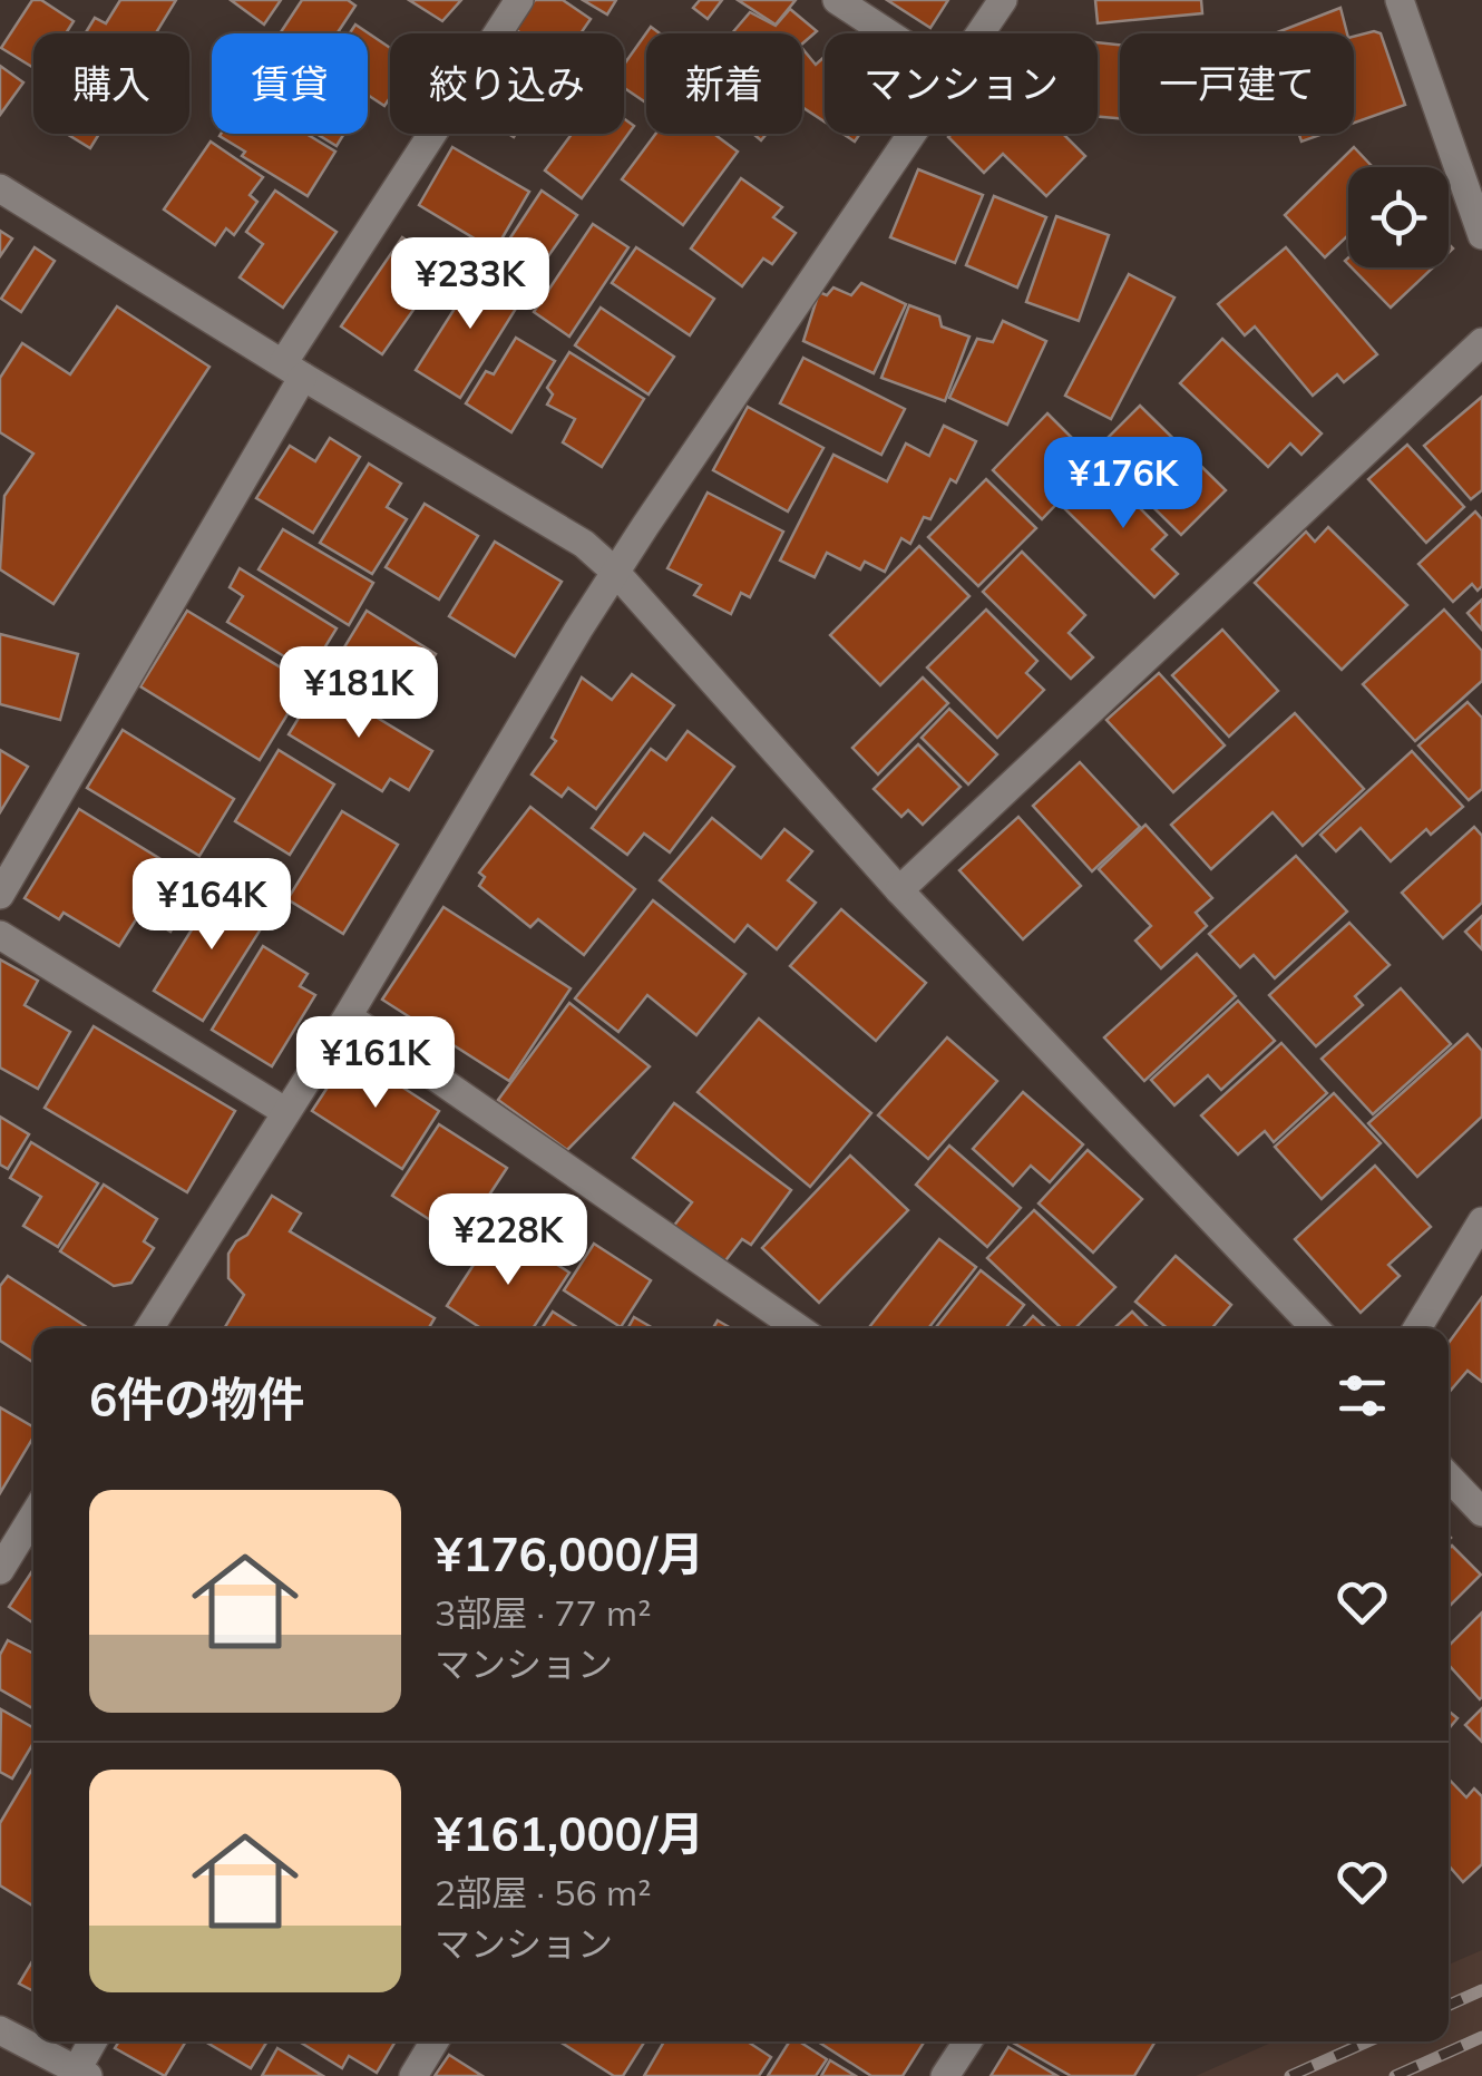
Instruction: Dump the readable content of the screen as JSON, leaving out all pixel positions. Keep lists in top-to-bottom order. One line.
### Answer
{"page":{"chip":["購入","賃貸","絞り込み","新着","マンション","一戸建て"],"price":["¥233K","¥176K","¥181K","¥164K","¥161K","¥228K"],"heading":"6件の物件","list":[{"name":"¥176,000/月","note":"3部屋 · 77 m² · マンション"},{"name":"¥161,000/月","note":"2部屋 · 56 m² · マンション"}]}}
